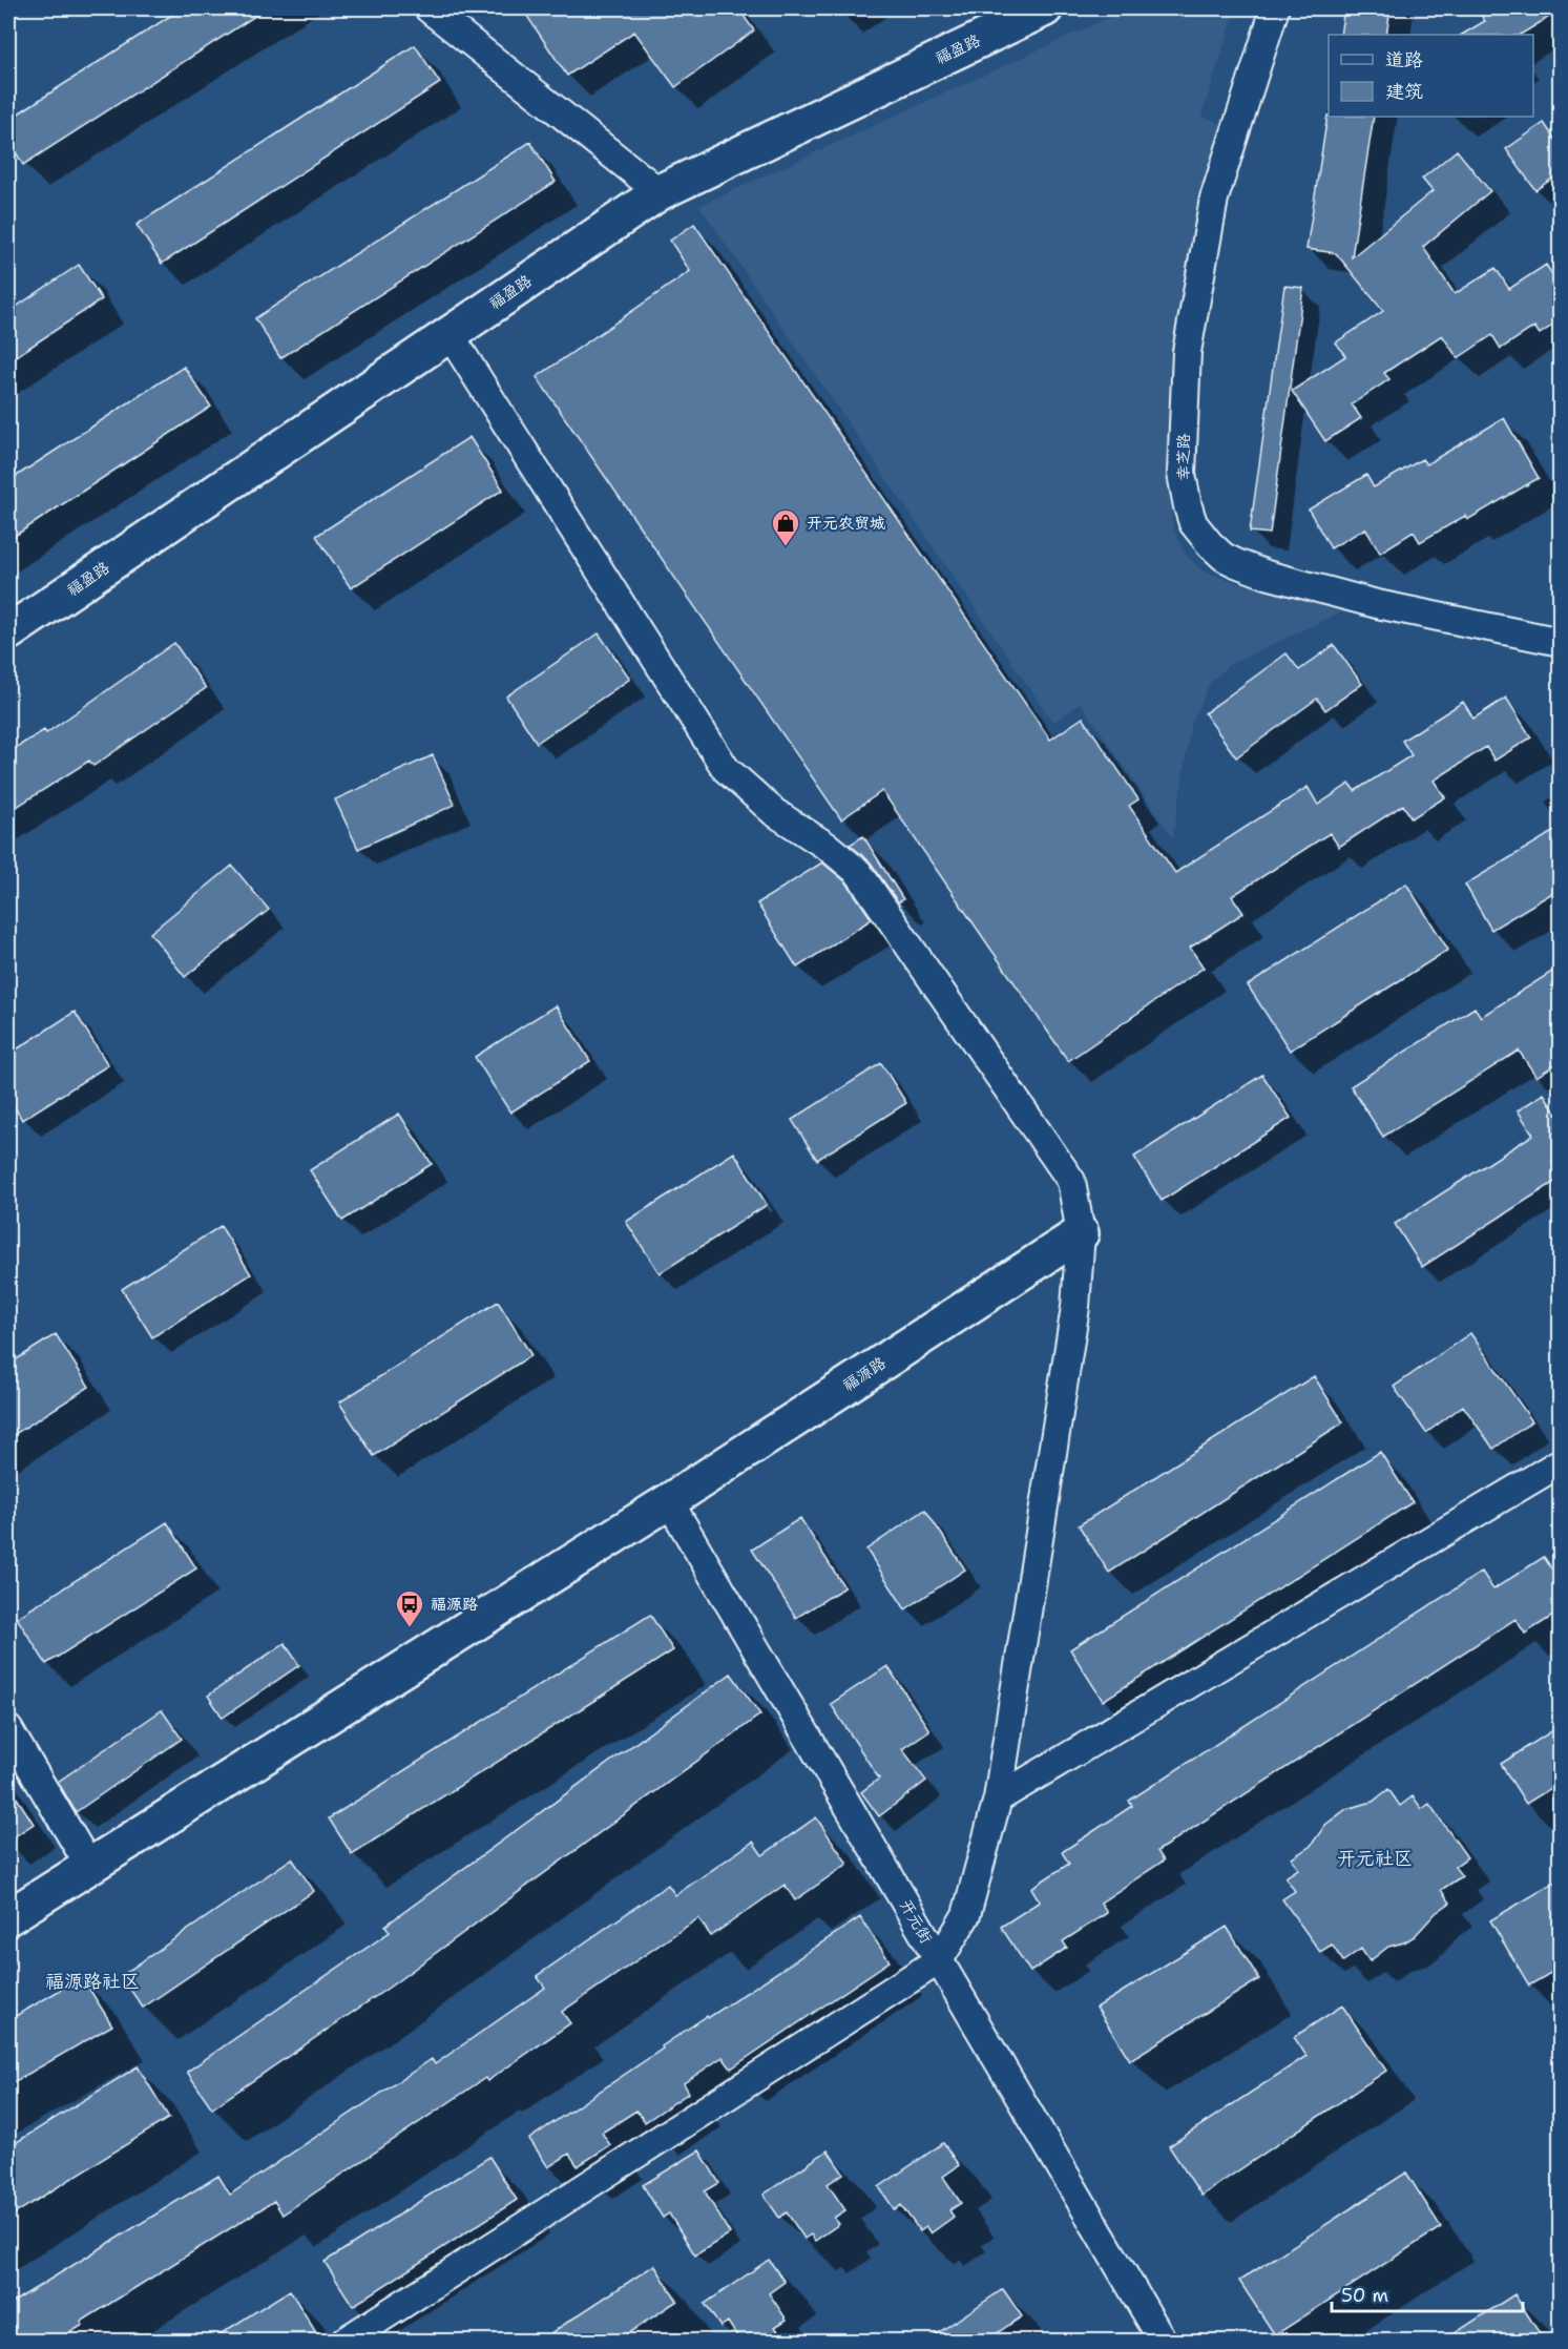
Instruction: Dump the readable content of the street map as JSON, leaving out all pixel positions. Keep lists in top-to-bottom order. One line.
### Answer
{"streets":{"street":["福盈路","幸芝路","福源路","开元街"]},"crossings":[["福源路","开元街"]],"districts":["开元社区","福源路社区"],"places":{"shop":["开元农贸城"],"bus stop":["福源路"]},"legend":["道路","建筑"],"scale_bar":"50 m"}
